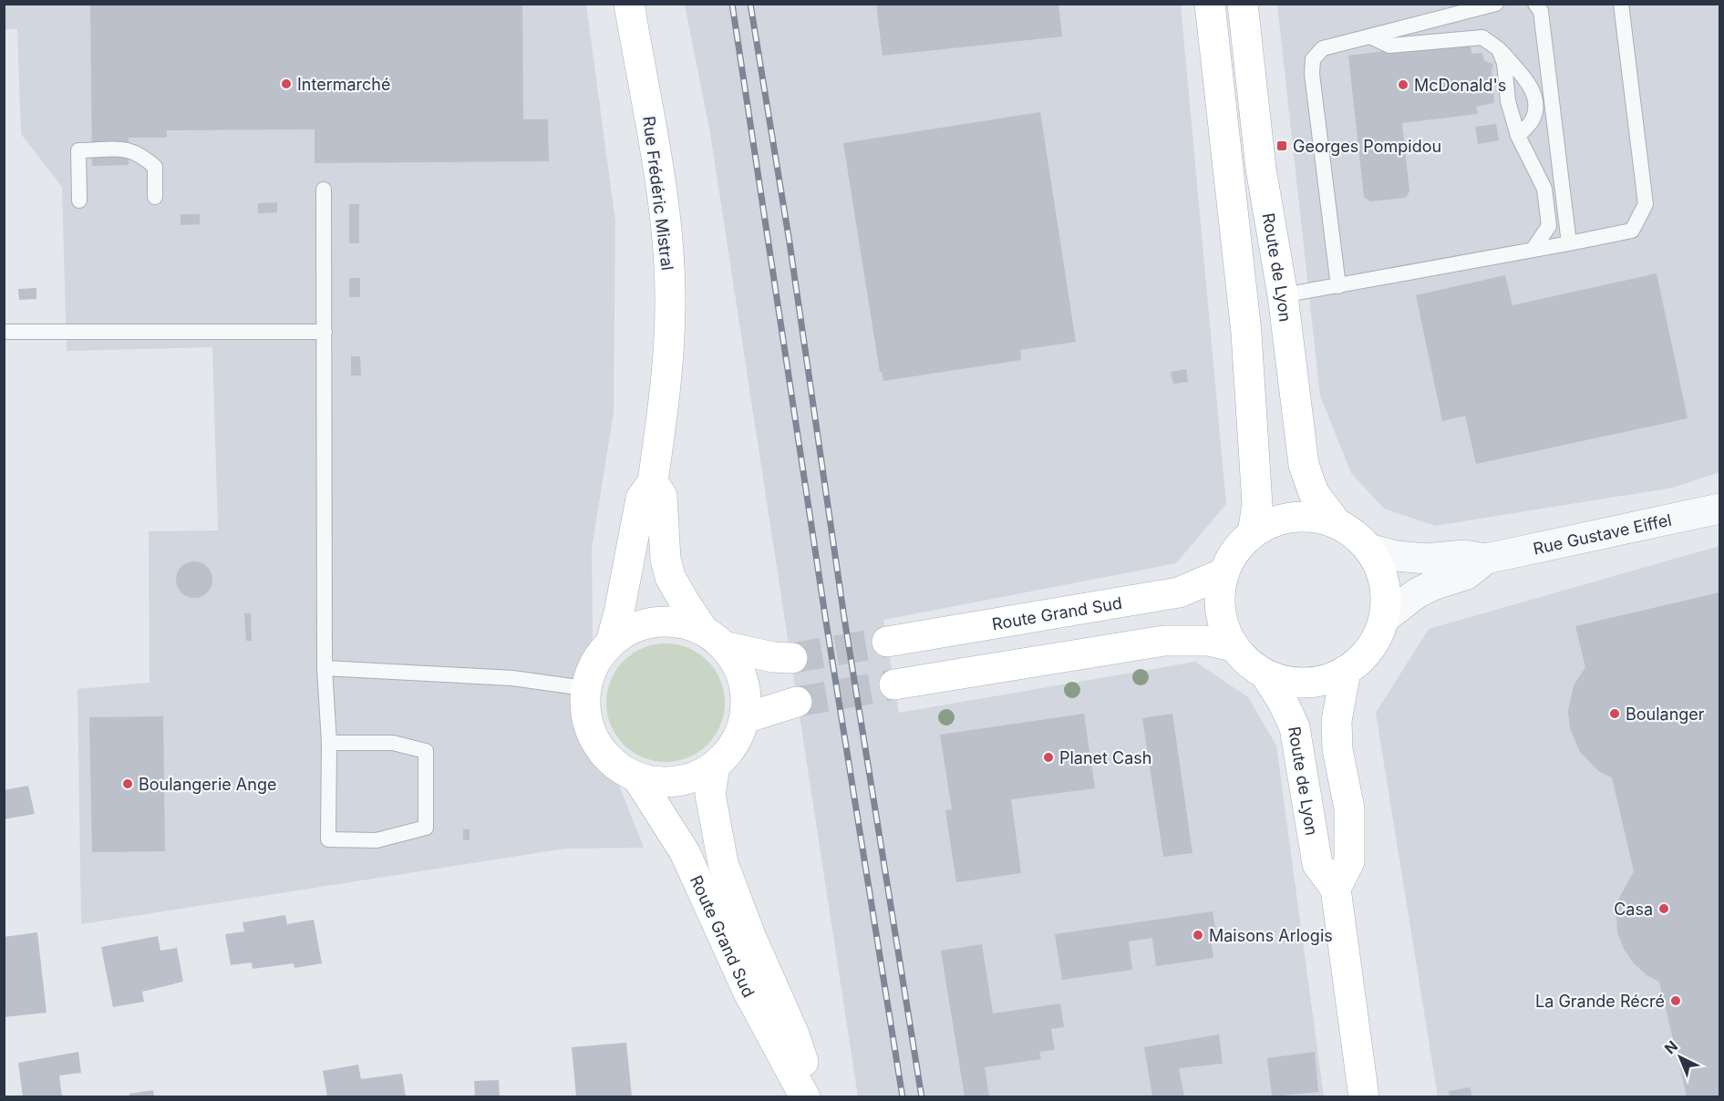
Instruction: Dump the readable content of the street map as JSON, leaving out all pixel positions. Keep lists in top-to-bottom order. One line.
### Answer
{"streets":{"main road":["Rue Frédéric Mistral","Route de Lyon","Route Grand Sud"],"street":["Rue Gustave Eiffel"]},"crossings":[["Rue Frédéric Mistral","Route Grand Sud"],["Route de Lyon","Rue Gustave Eiffel"],["Route de Lyon","Route Grand Sud"],["Rue Gustave Eiffel","Route Grand Sud"]],"places":{"other":["Intermarché","McDonald's","Boulanger","Planet Cash","Boulangerie Ange","Casa","Maisons Arlogis","La Grande Récré"],"transit":["Georges Pompidou"]},"north":"top left"}
